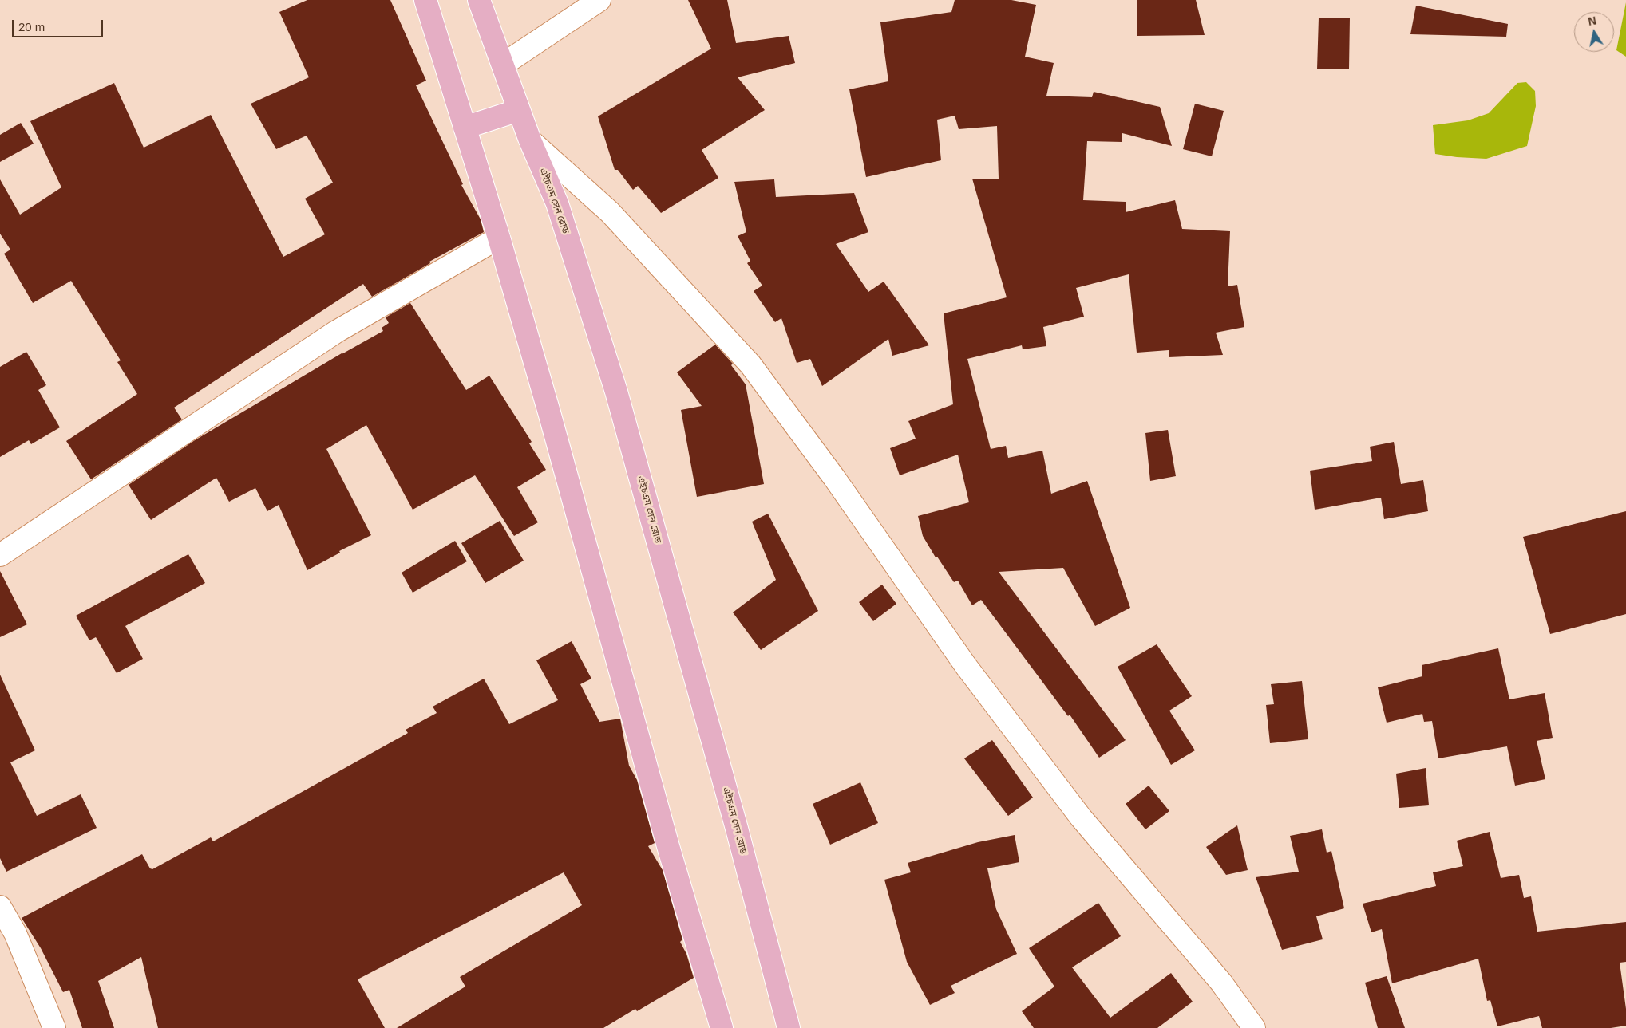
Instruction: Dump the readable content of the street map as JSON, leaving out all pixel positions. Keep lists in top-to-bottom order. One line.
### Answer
{"streets":{"main road":["এইচএম সেন রোড"]},"scale_bar":"20 m","north":"top"}
